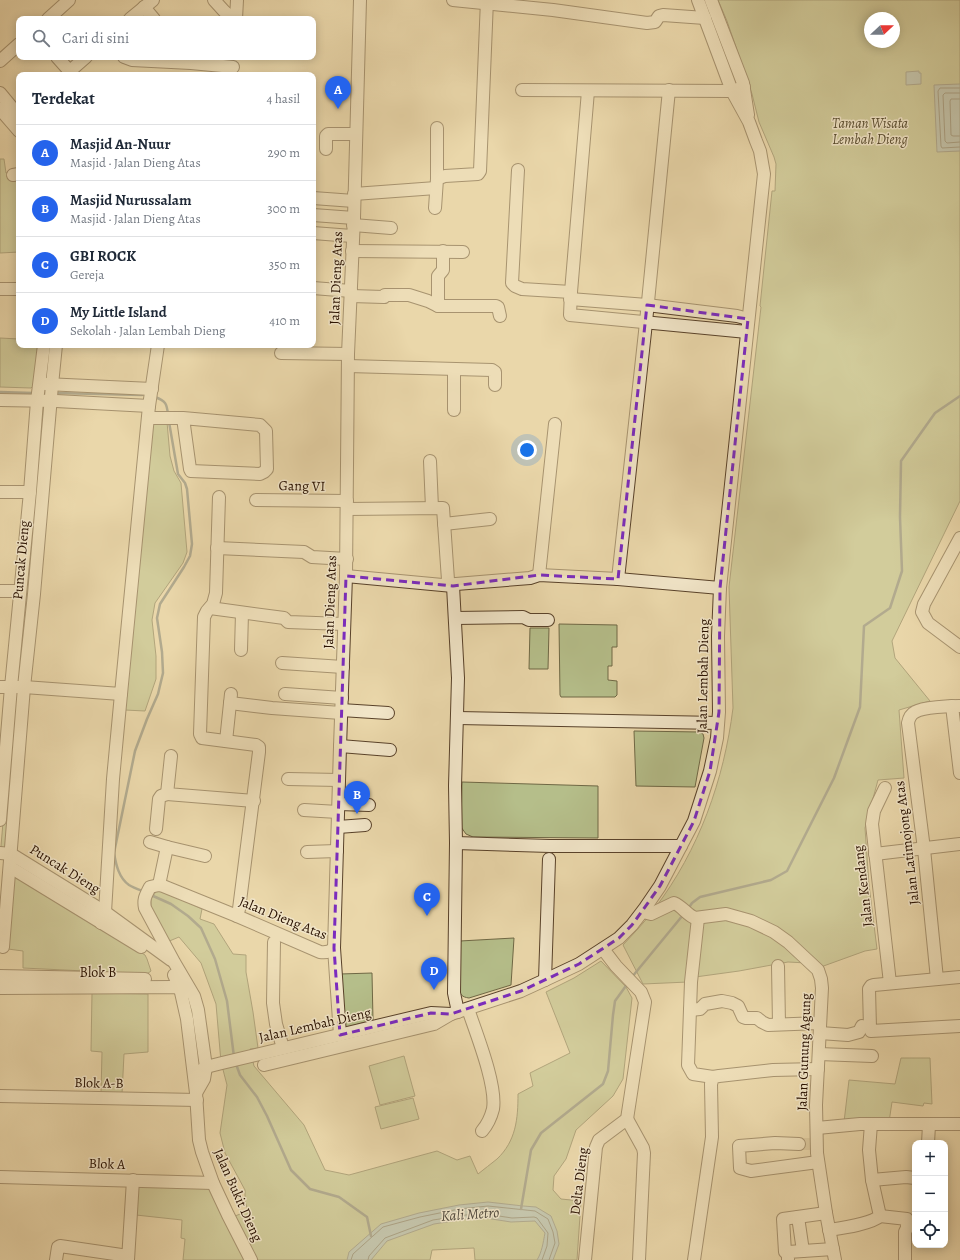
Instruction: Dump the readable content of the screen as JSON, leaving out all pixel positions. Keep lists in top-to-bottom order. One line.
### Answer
{"streets":{"street":["Jalan Dieng Atas","Gang VI","Puncak Dieng","Jalan Lembah Dieng","Jalan Latimojong Atas","Jalan Kendang","Blok B","Jalan Gunung Agung","Blok A-B","Blok A","Delta Dieng","Jalan Bukit Dieng"]},"crossings":[["Jalan Dieng Atas","Gang VI"],["Jalan Dieng Atas","Jalan Bukit Dieng"],["Puncak Dieng","Blok B"],["Puncak Dieng","Jalan Bukit Dieng"],["Jalan Lembah Dieng","Jalan Bukit Dieng"],["Blok B","Jalan Bukit Dieng"],["Blok A-B","Jalan Bukit Dieng"],["Blok A","Jalan Bukit Dieng"]],"water":["Kali Metro"],"parks":["Taman Wisata Lembah Dieng"],"north":"right","page":{"search":"Cari di sini","heading":["Terdekat","4 hasil"],"pins":["A","B","C","D"],"list":[{"mark":"A","name":"Masjid An-Nuur","note":"Masjid · Jalan Dieng Atas","value":"290 m"},{"mark":"B","name":"Masjid Nurussalam","note":"Masjid · Jalan Dieng Atas","value":"300 m"},{"mark":"C","name":"GBI ROCK","note":"Gereja","value":"350 m"},{"mark":"D","name":"My Little Island","note":"Sekolah · Jalan Lembah Dieng","value":"410 m"}],"map_buttons":["+","−"]}}
